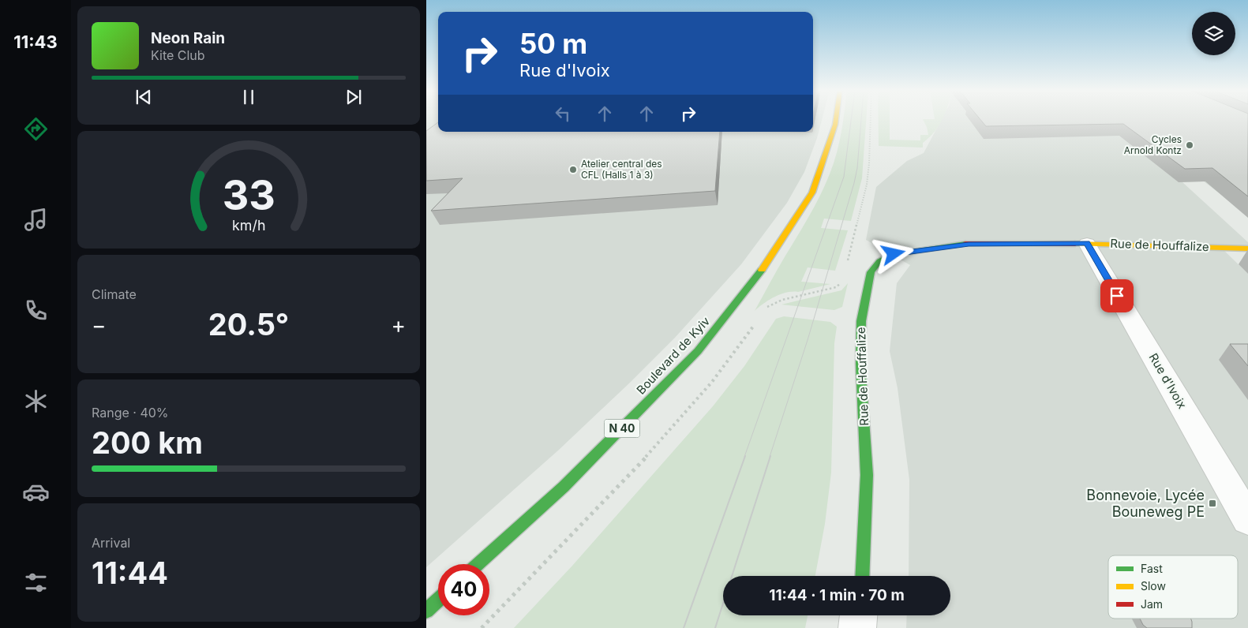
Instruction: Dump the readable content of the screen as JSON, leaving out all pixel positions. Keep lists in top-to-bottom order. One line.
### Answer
{"streets":{"main road":["Rue de Houffalize","Boulevard de Kyiv","N 40"],"street":["Rue d'Ivoix"]},"crossings":[["Rue de Houffalize","Rue d'Ivoix"]],"places":{"other":["Cycles Arnold Kontz","Atelier central des CFL (Halls 1 à 3)"],"transit":["Bonnevoie, Lycée Bouneweg PE"]},"legend":["Fast","Slow","Jam"],"page":{"tabs":"11:43","turn":["50 m","Rue d'Ivoix"],"song":["Neon Rain","Kite Club"],"tile":["Climate",["Range · 40%","200 km"],["Arrival","11:44"]],"heat":["−","20.5°","+"],"limit":"40","trip":"11:44 · 1 min · 70 m","gauge":["33","km/h"]}}
